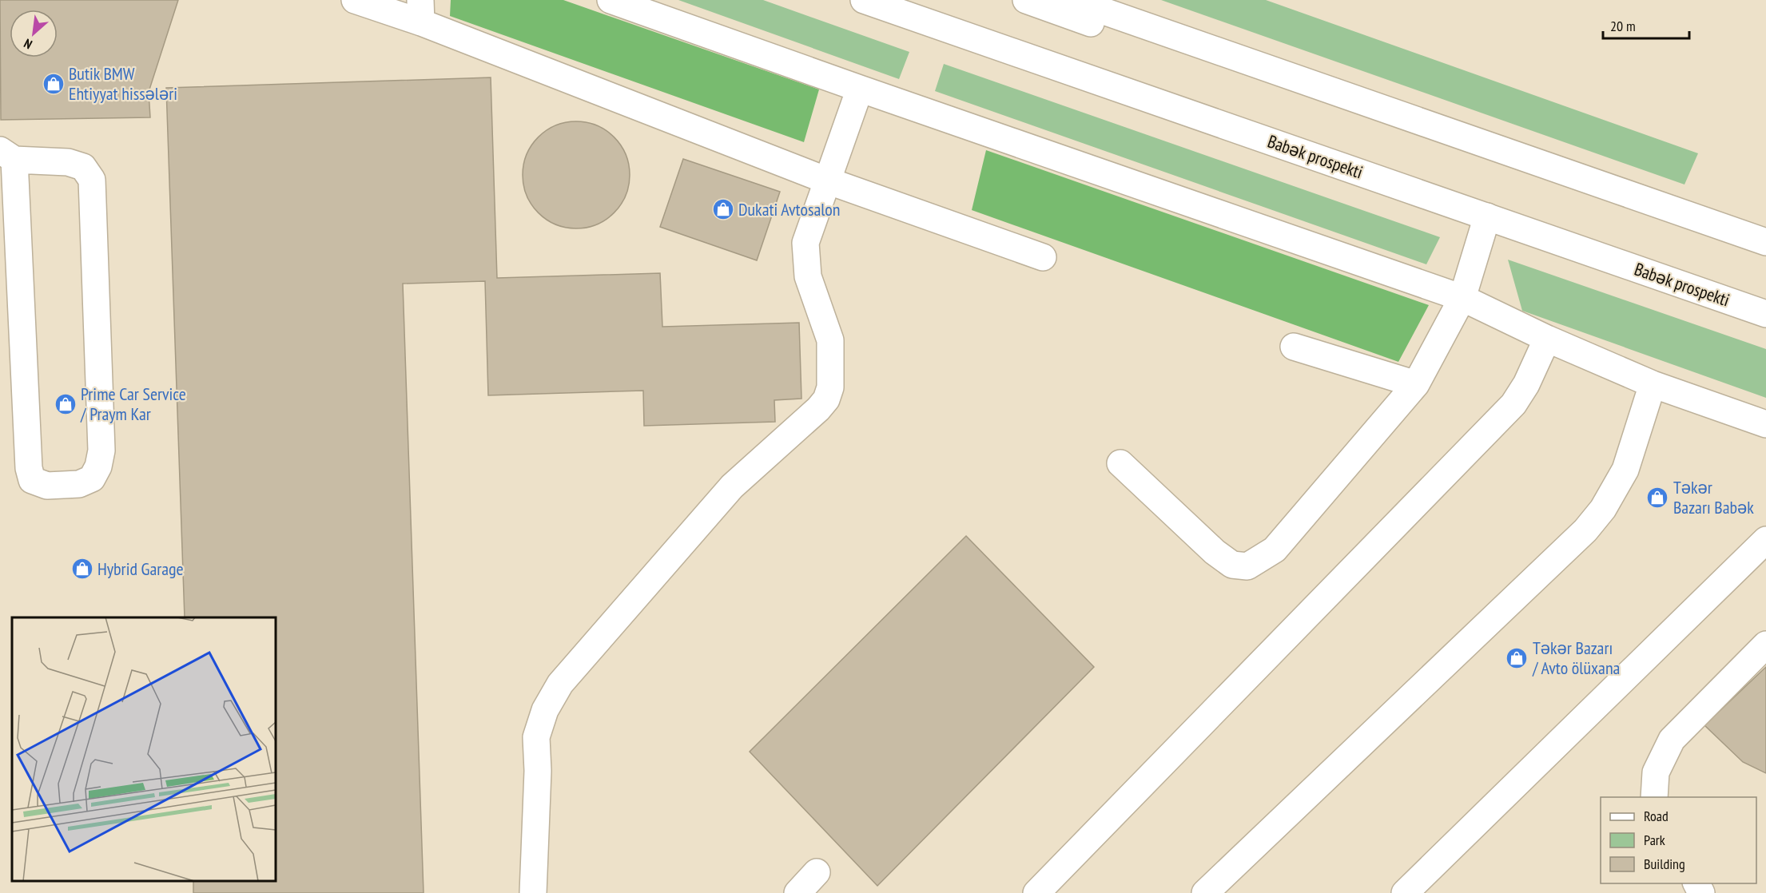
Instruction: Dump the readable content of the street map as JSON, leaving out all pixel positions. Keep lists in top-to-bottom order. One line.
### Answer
{"streets":{"main road":["Babək prospekti"]},"places":{"shop":["Butik BMW Ehtiyyat hissələri","Dukati Avtosalon","Prime Car Service / Praym Kar","Təkər Bazarı Babək","Hybrid Garage","Təkər Bazarı / Avto ölüxana"]},"legend":["Road","Park","Building"],"scale_bar":"20 m","north":"bottom left"}
